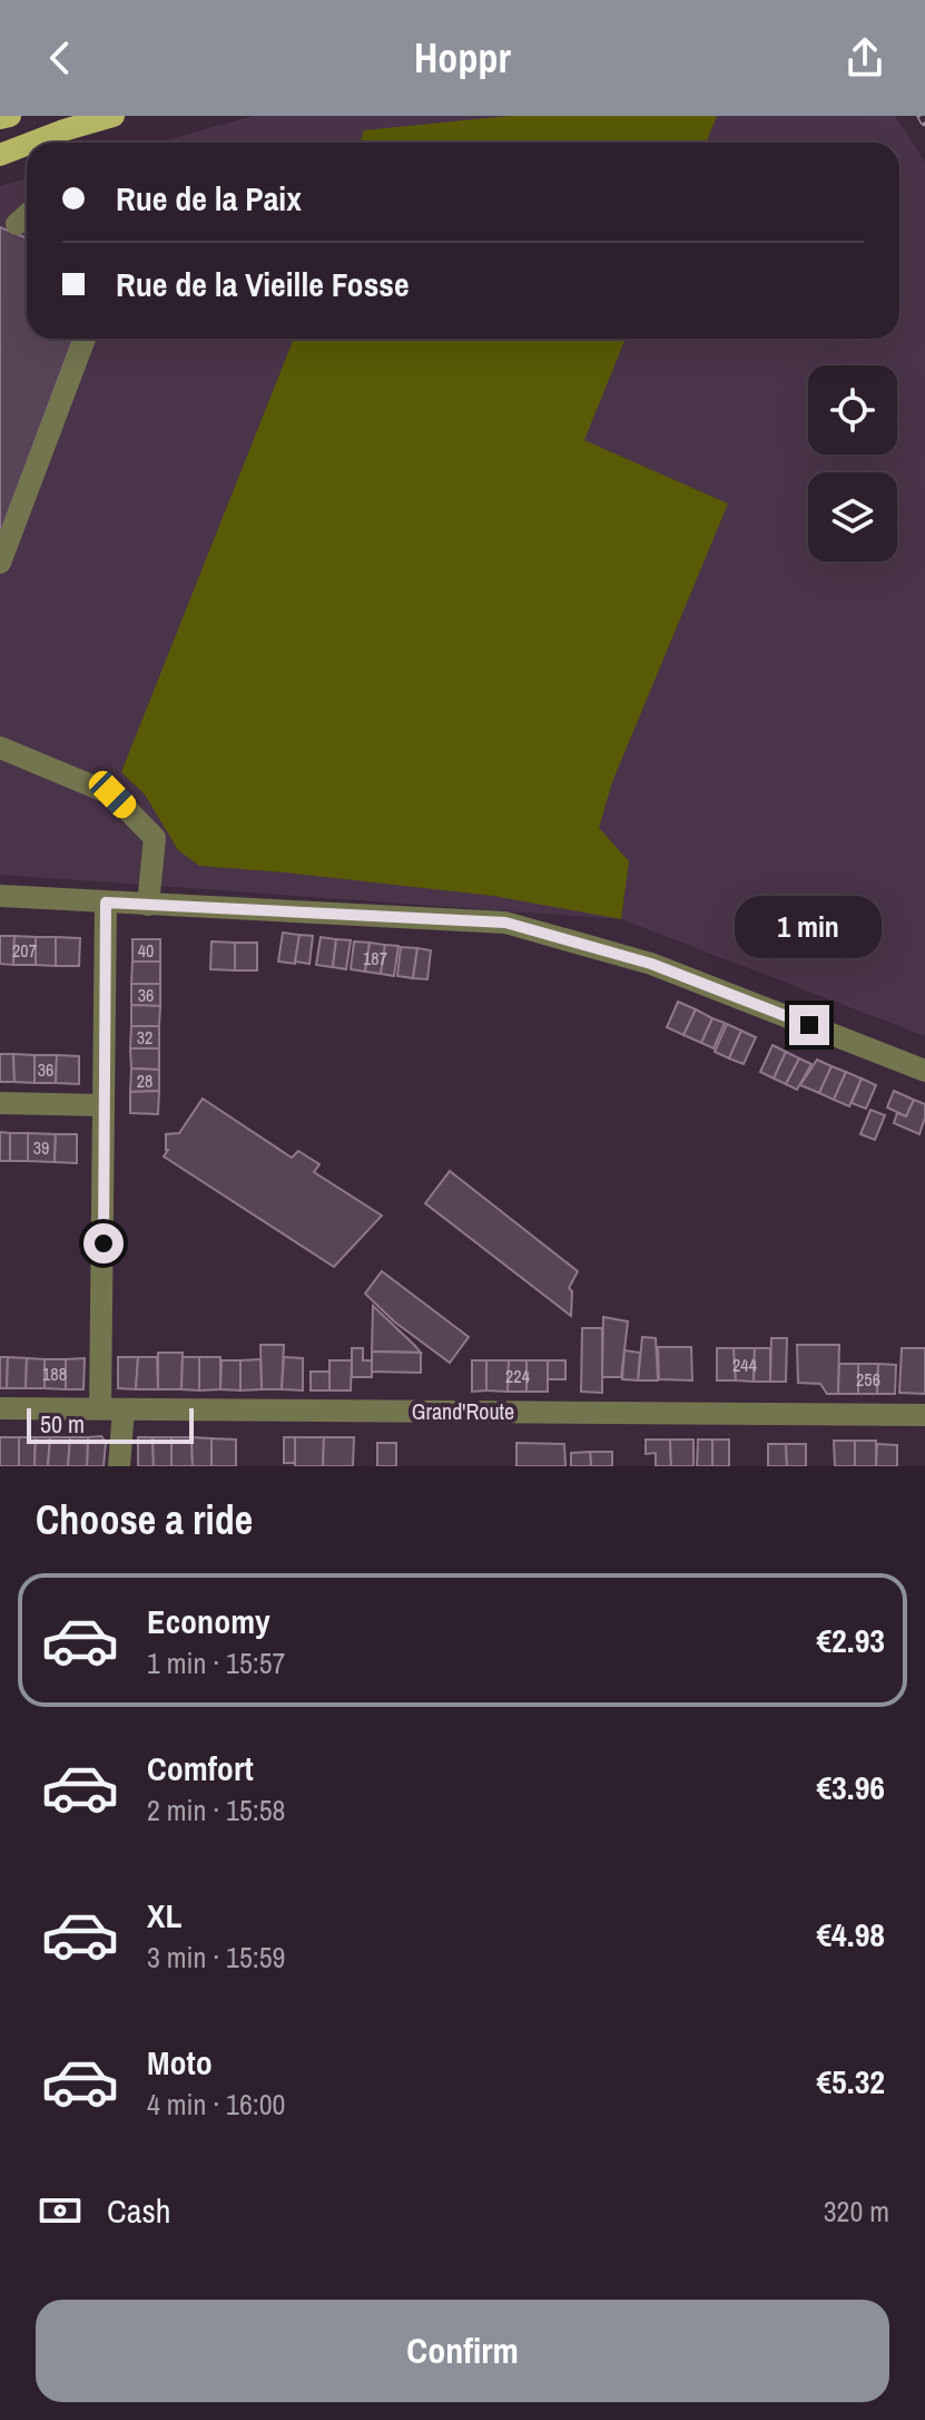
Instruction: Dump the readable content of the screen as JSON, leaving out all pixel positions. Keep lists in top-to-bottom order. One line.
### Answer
{"streets":{"street":["Grand'Route"]},"house_numbers":["207","40","187","36","32","36","28","39","244","188","224","256"],"scale_bar":"50 m","page":{"header":"Hoppr","banner":["Rue de la Paix","Rue de la Vieille Fosse"],"bubble":"1 min","scale":"50 m","heading":"Choose a ride","list":[{"name":"Economy","note":"1 min · 15:57","value":"€2.93"},{"name":"Comfort","note":"2 min · 15:58","value":"€3.96"},{"name":"XL","note":"3 min · 15:59","value":"€4.98"},{"name":"Moto","note":"4 min · 16:00","value":"€5.32"}],"pay":["Cash","320 m"],"buttons":"Confirm"}}
